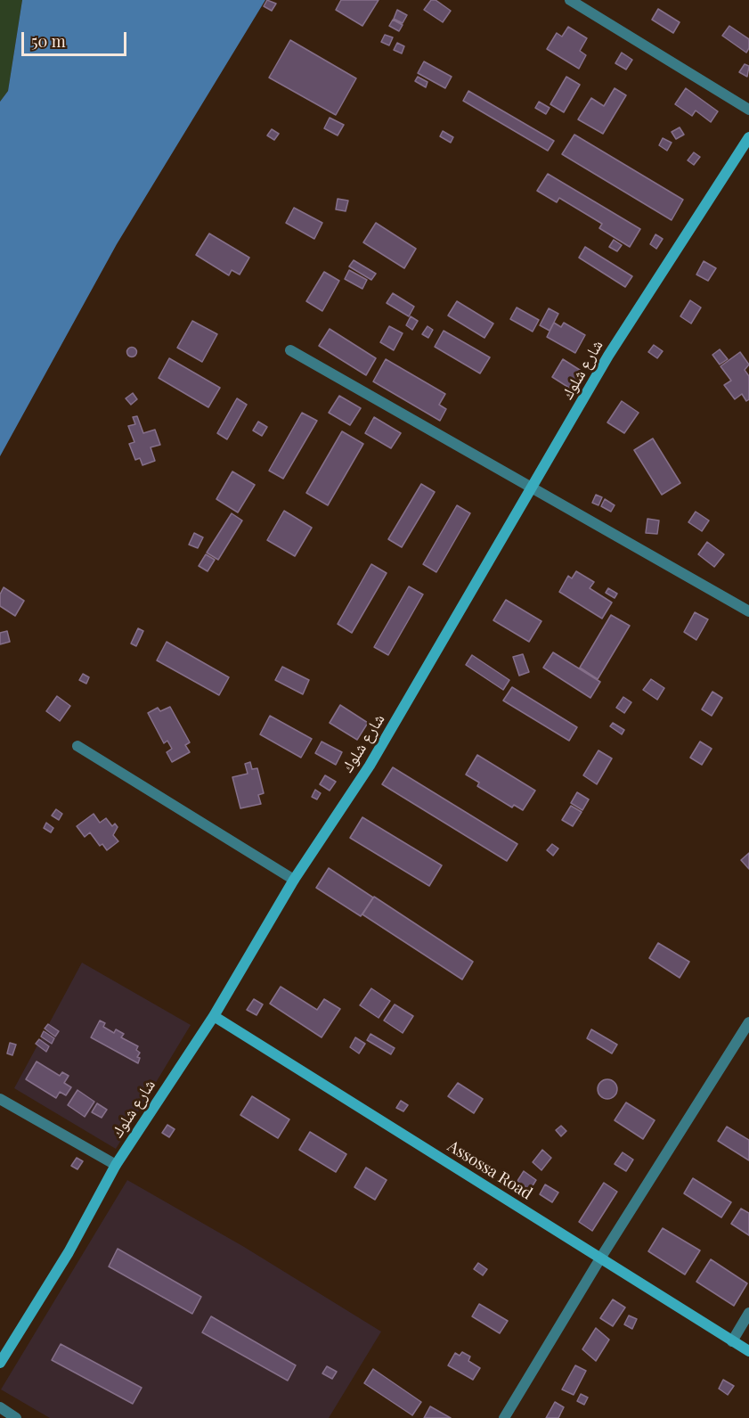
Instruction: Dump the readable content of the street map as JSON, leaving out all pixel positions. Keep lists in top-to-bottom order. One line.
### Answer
{"streets":{"street":["شارع شلوك","Assossa Road"]},"crossings":[["شارع شلوك","Assossa Road"]],"scale_bar":"50 m"}
